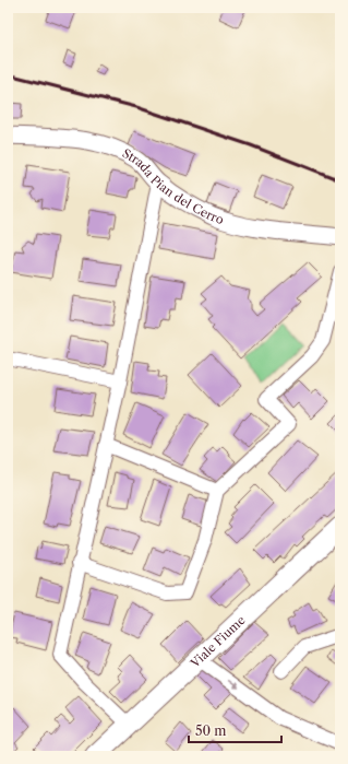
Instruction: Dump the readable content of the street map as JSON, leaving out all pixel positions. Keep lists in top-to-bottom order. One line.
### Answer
{"streets":{"main road":["Viale Fiume"],"street":["Strada Pian del Cerro"]},"scale_bar":"50 m"}
